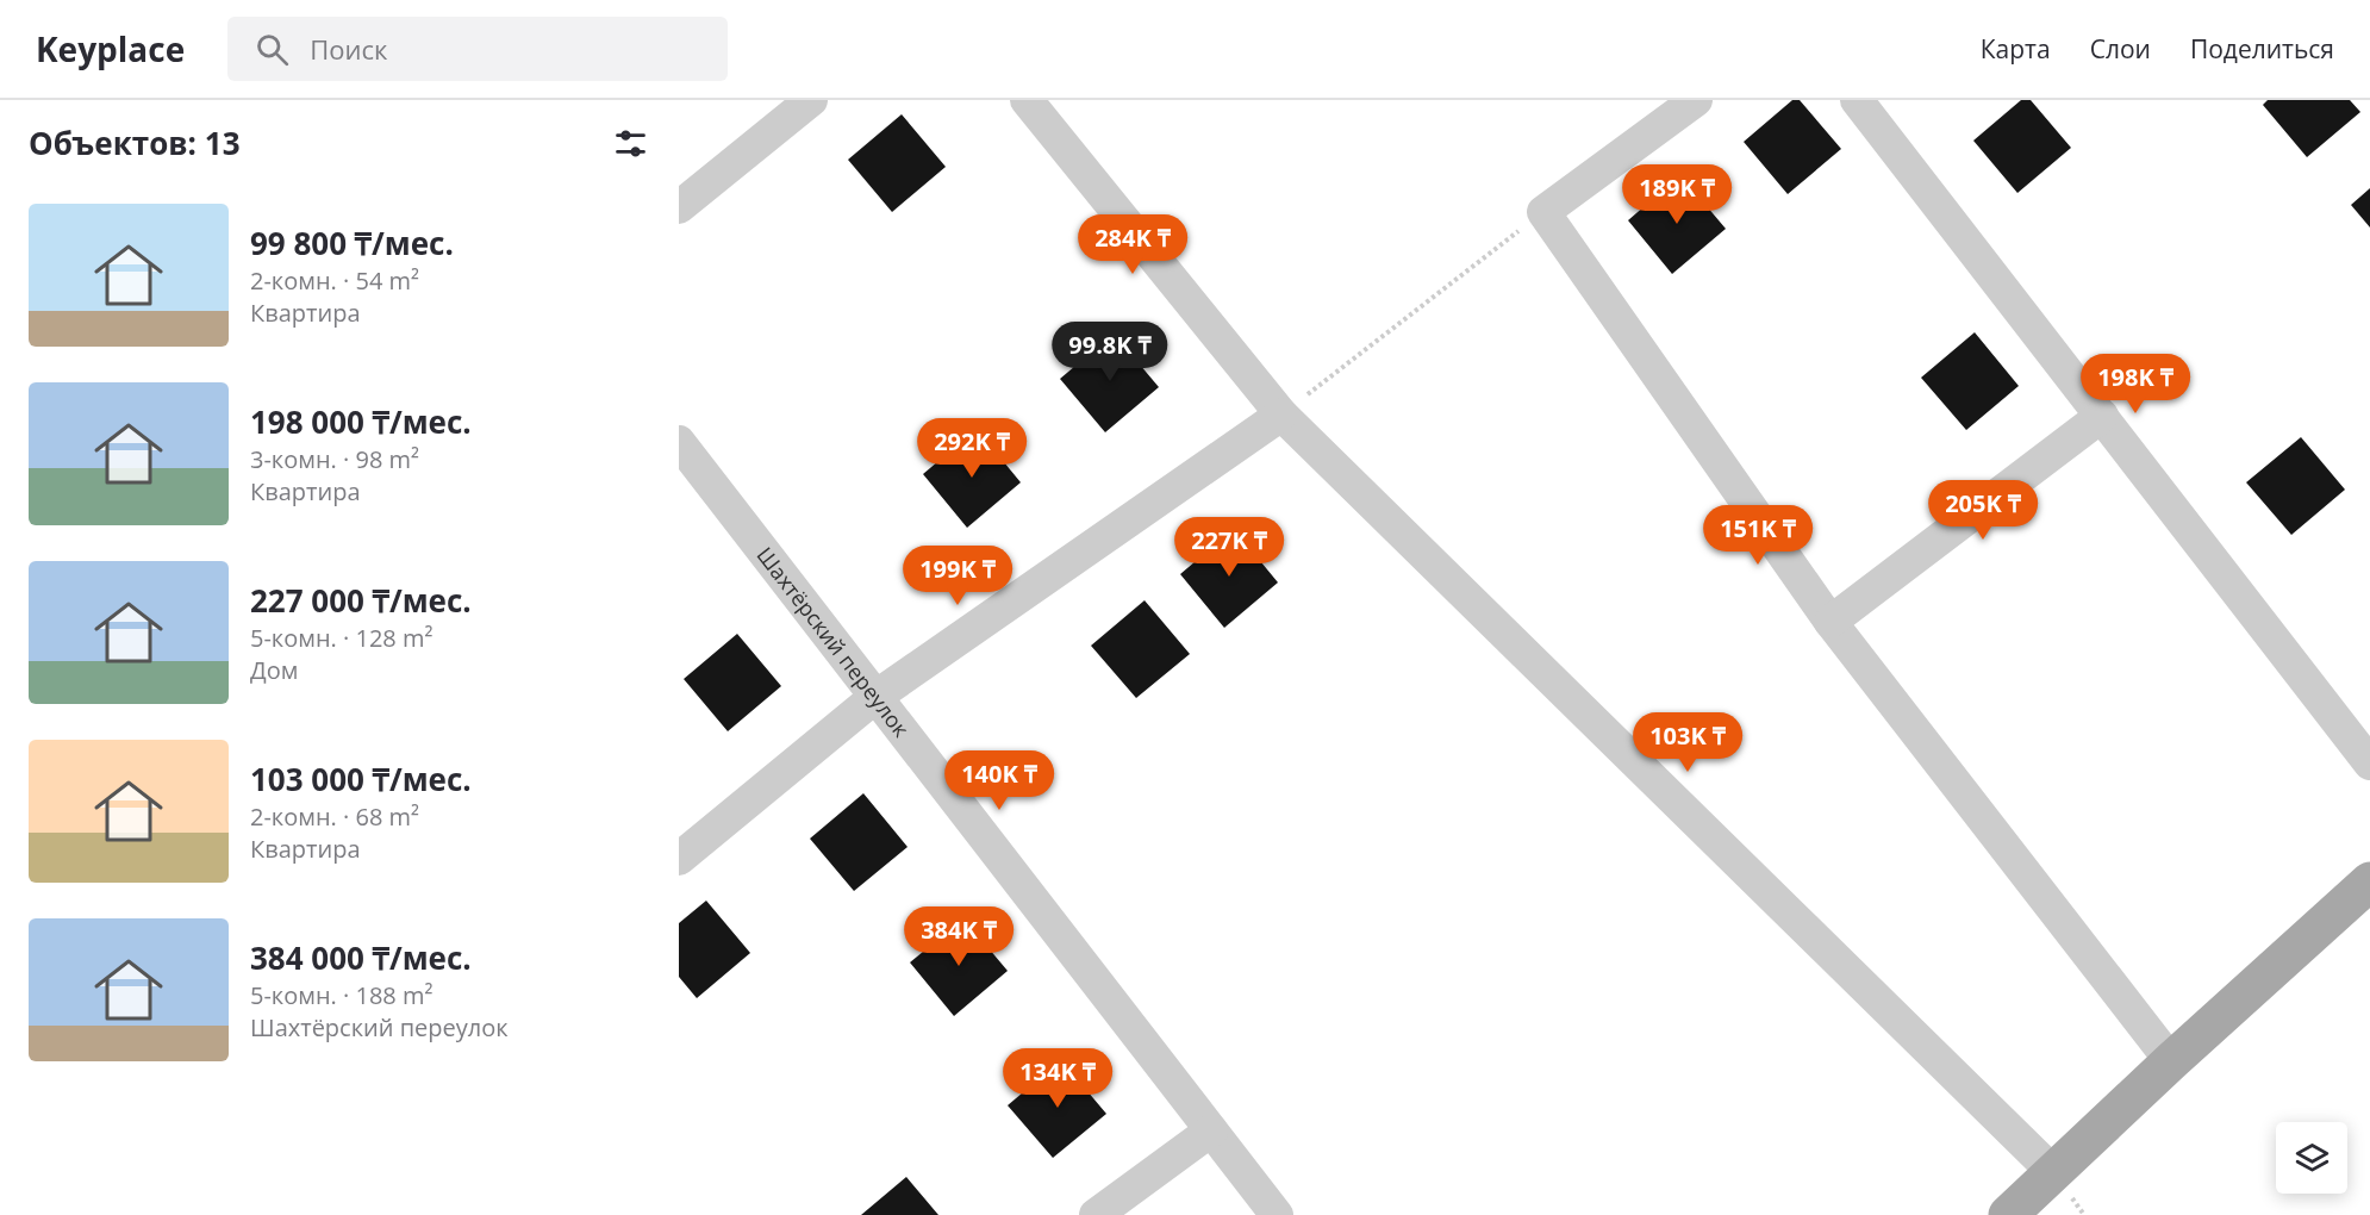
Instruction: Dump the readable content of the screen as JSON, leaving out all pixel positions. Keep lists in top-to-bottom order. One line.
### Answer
{"streets":{"street":["Шахтёрский переулок"]},"page":{"header":"Keyplace","search":"Поиск","nav":["Карта","Слои","Поделиться"],"heading":"Объектов: 13","price":["189K ₸","284K ₸","99.8K ₸","198K ₸","292K ₸","205K ₸","151K ₸","227K ₸","199K ₸","103K ₸","140K ₸","384K ₸","134K ₸"],"list":[{"name":"99 800 ₸/мес.","note":"2-комн. · 54 m² · Квартира"},{"name":"198 000 ₸/мес.","note":"3-комн. · 98 m² · Квартира"},{"name":"227 000 ₸/мес.","note":"5-комн. · 128 m² · Дом"},{"name":"103 000 ₸/мес.","note":"2-комн. · 68 m² · Квартира"},{"name":"384 000 ₸/мес.","note":"5-комн. · 188 m² · Шахтёрский переулок"}]}}
